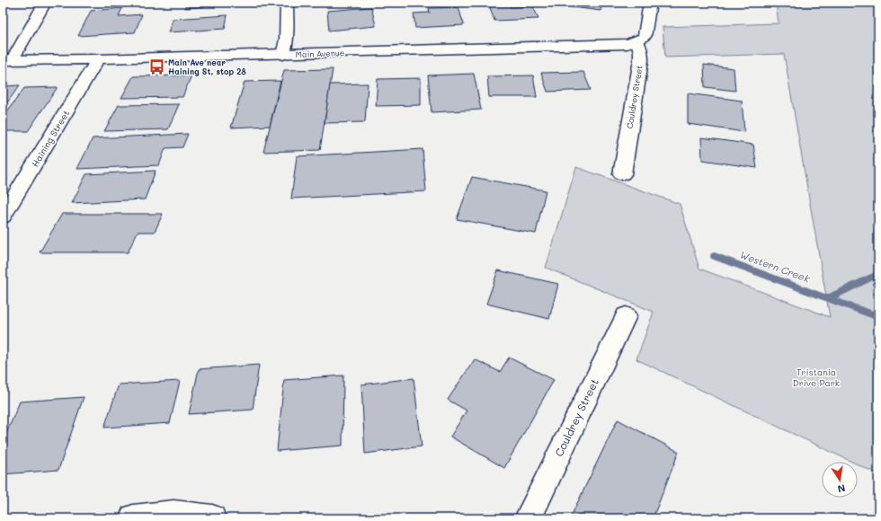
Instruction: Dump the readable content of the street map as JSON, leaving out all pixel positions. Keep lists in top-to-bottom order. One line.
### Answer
{"streets":{"street":["Main Avenue","Couldrey Street","Haining Street"]},"crossings":[["Main Avenue","Couldrey Street"],["Main Avenue","Haining Street"]],"water":["Western Creek"],"parks":["Tristania Drive Park"],"places":{"bus stop":["Main Ave near Haining St, stop 28"]},"north":"bottom"}
